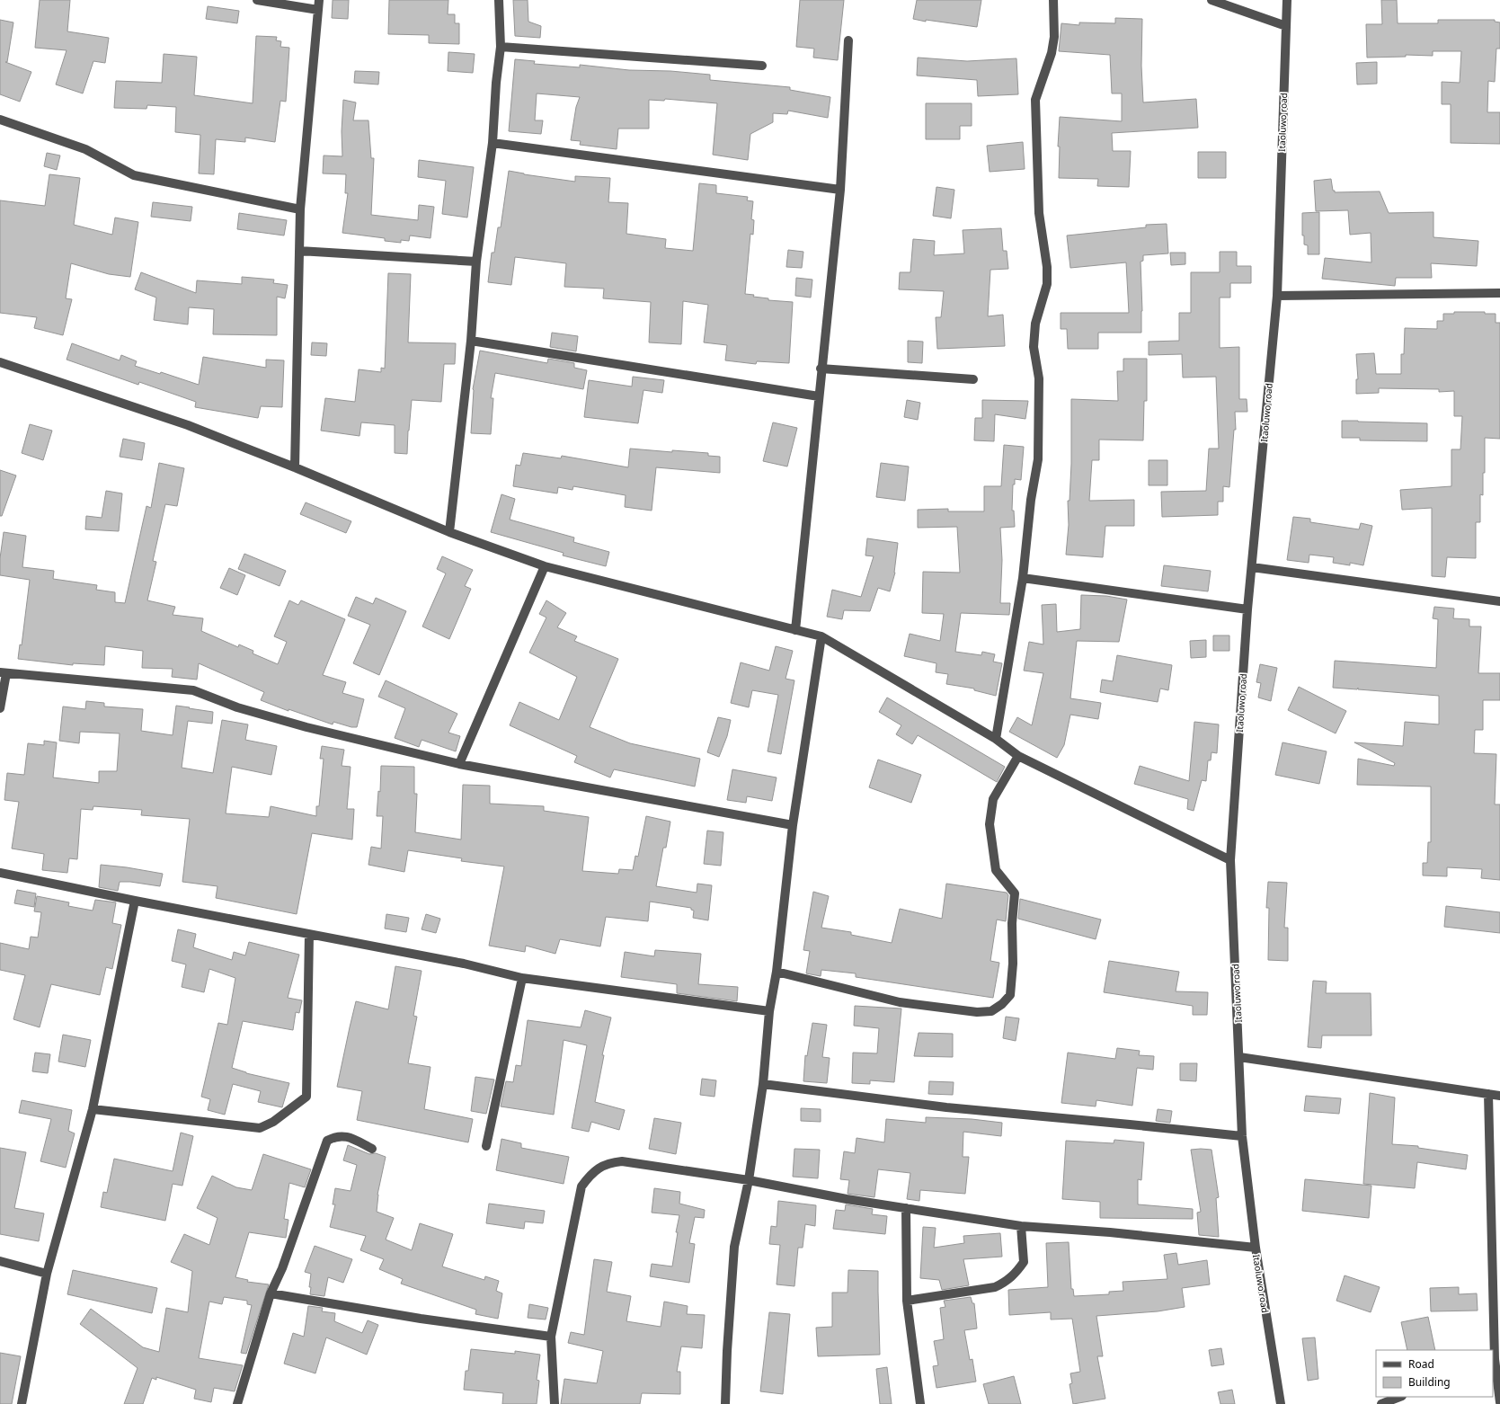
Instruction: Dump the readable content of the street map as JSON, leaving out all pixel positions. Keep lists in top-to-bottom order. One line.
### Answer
{"streets":{"street":["Itaoluwo road"]},"legend":["Road","Building"]}
